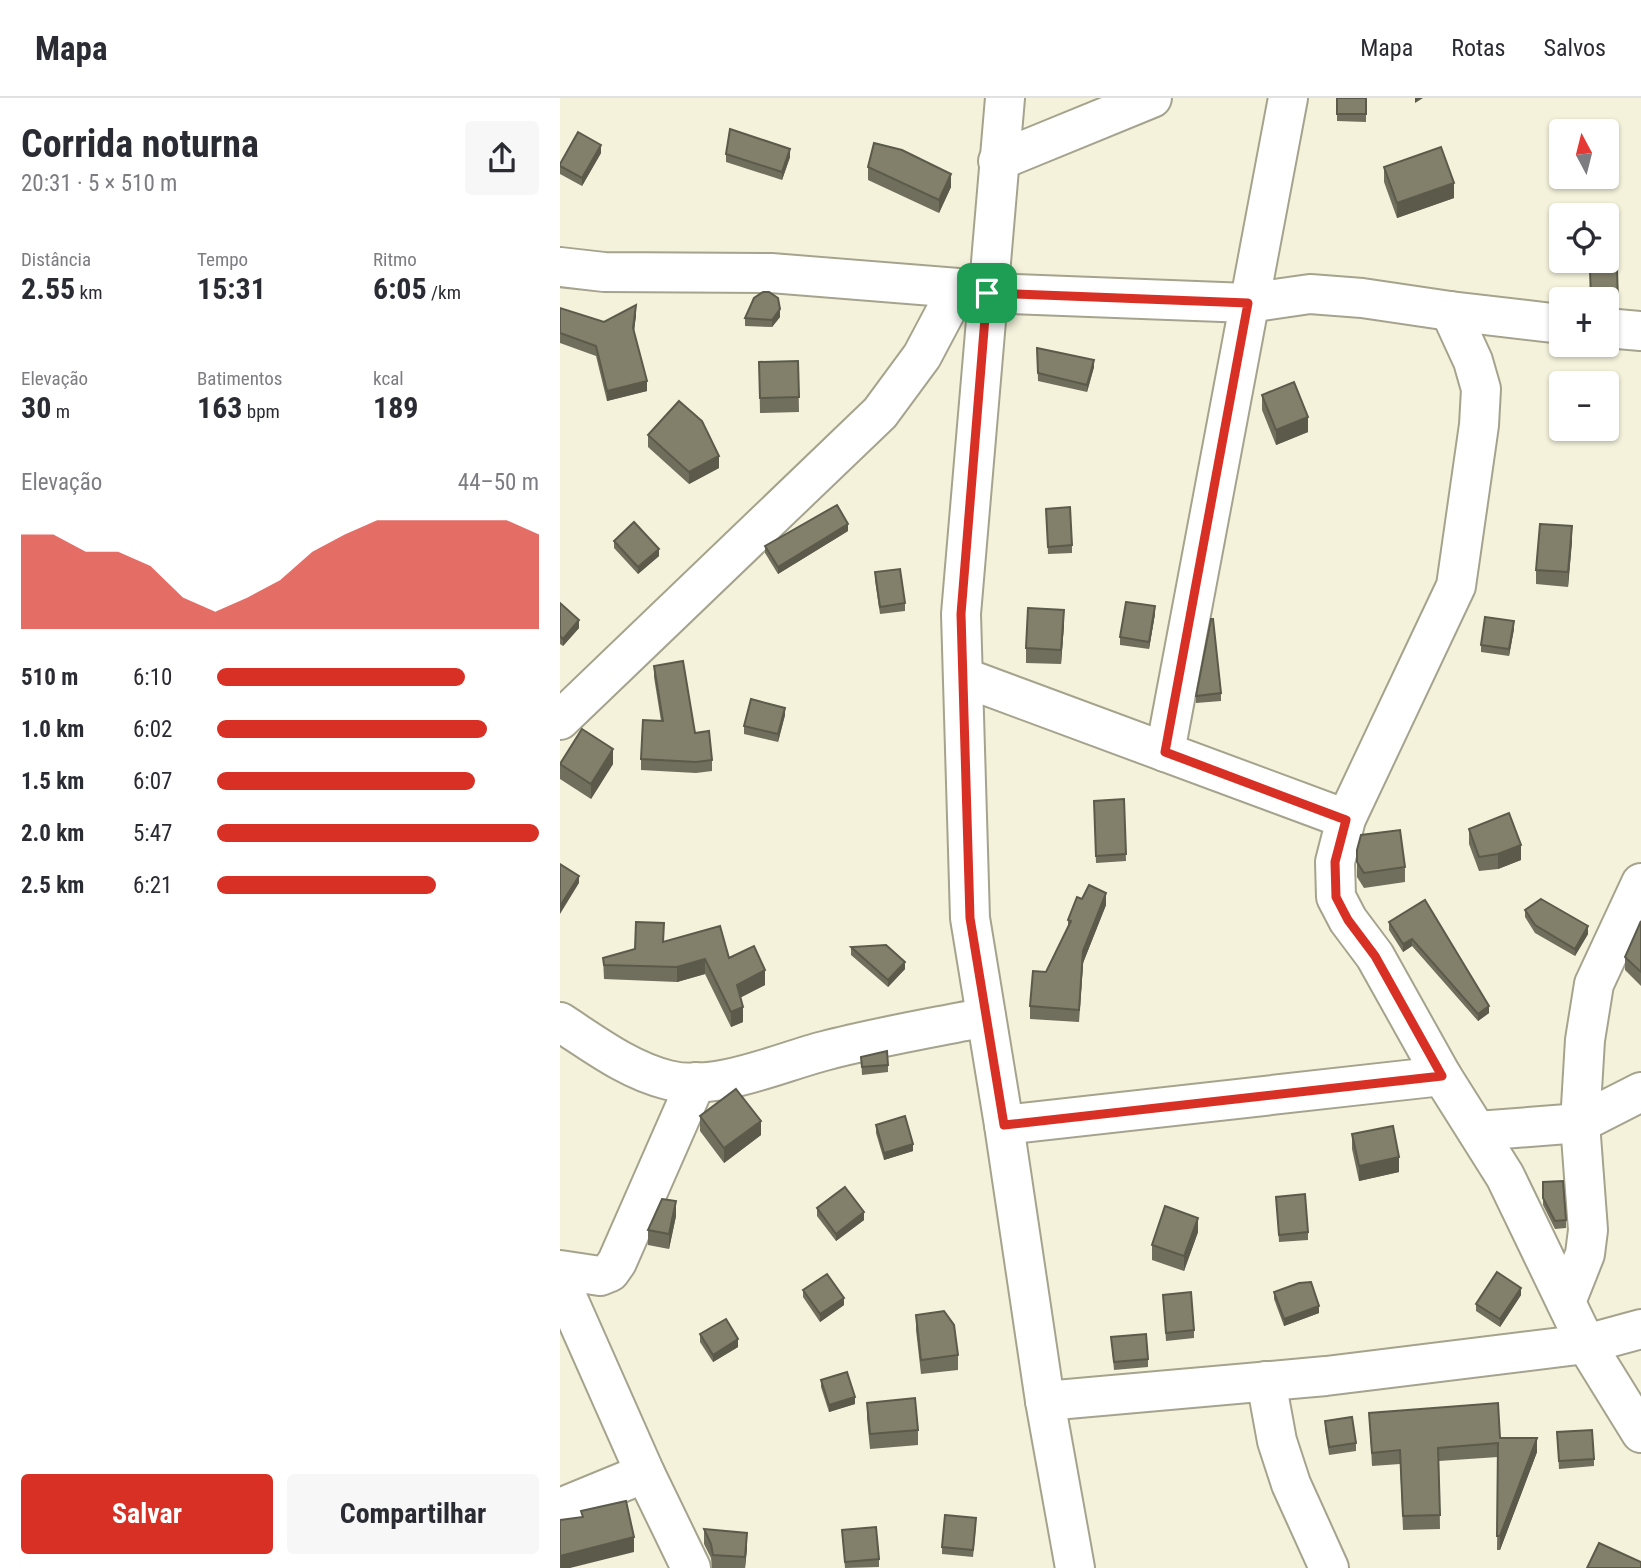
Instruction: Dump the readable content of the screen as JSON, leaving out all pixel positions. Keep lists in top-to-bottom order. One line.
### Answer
{"north":"top","page":{"header":"Mapa","nav":["Mapa","Rotas","Salvos"],"heading":["Corrida noturna","20:31 · 5 × 510 m"],"map_buttons":["+","−"],"stats":[["Distância","2.55 km"],["Tempo","15:31"],["Ritmo","6:05 /km"],["Elevação","30 m"],["Batimentos","163 bpm"],["kcal","189"]],"chart":["Elevação","44–50 m"],"list":[{"name":"510 m","note":"6:10"},{"name":"1.0 km","note":"6:02"},{"name":"1.5 km","note":"6:07"},{"name":"2.0 km","note":"5:47"},{"name":"2.5 km","note":"6:21"}],"buttons":["Salvar","Compartilhar"]}}
